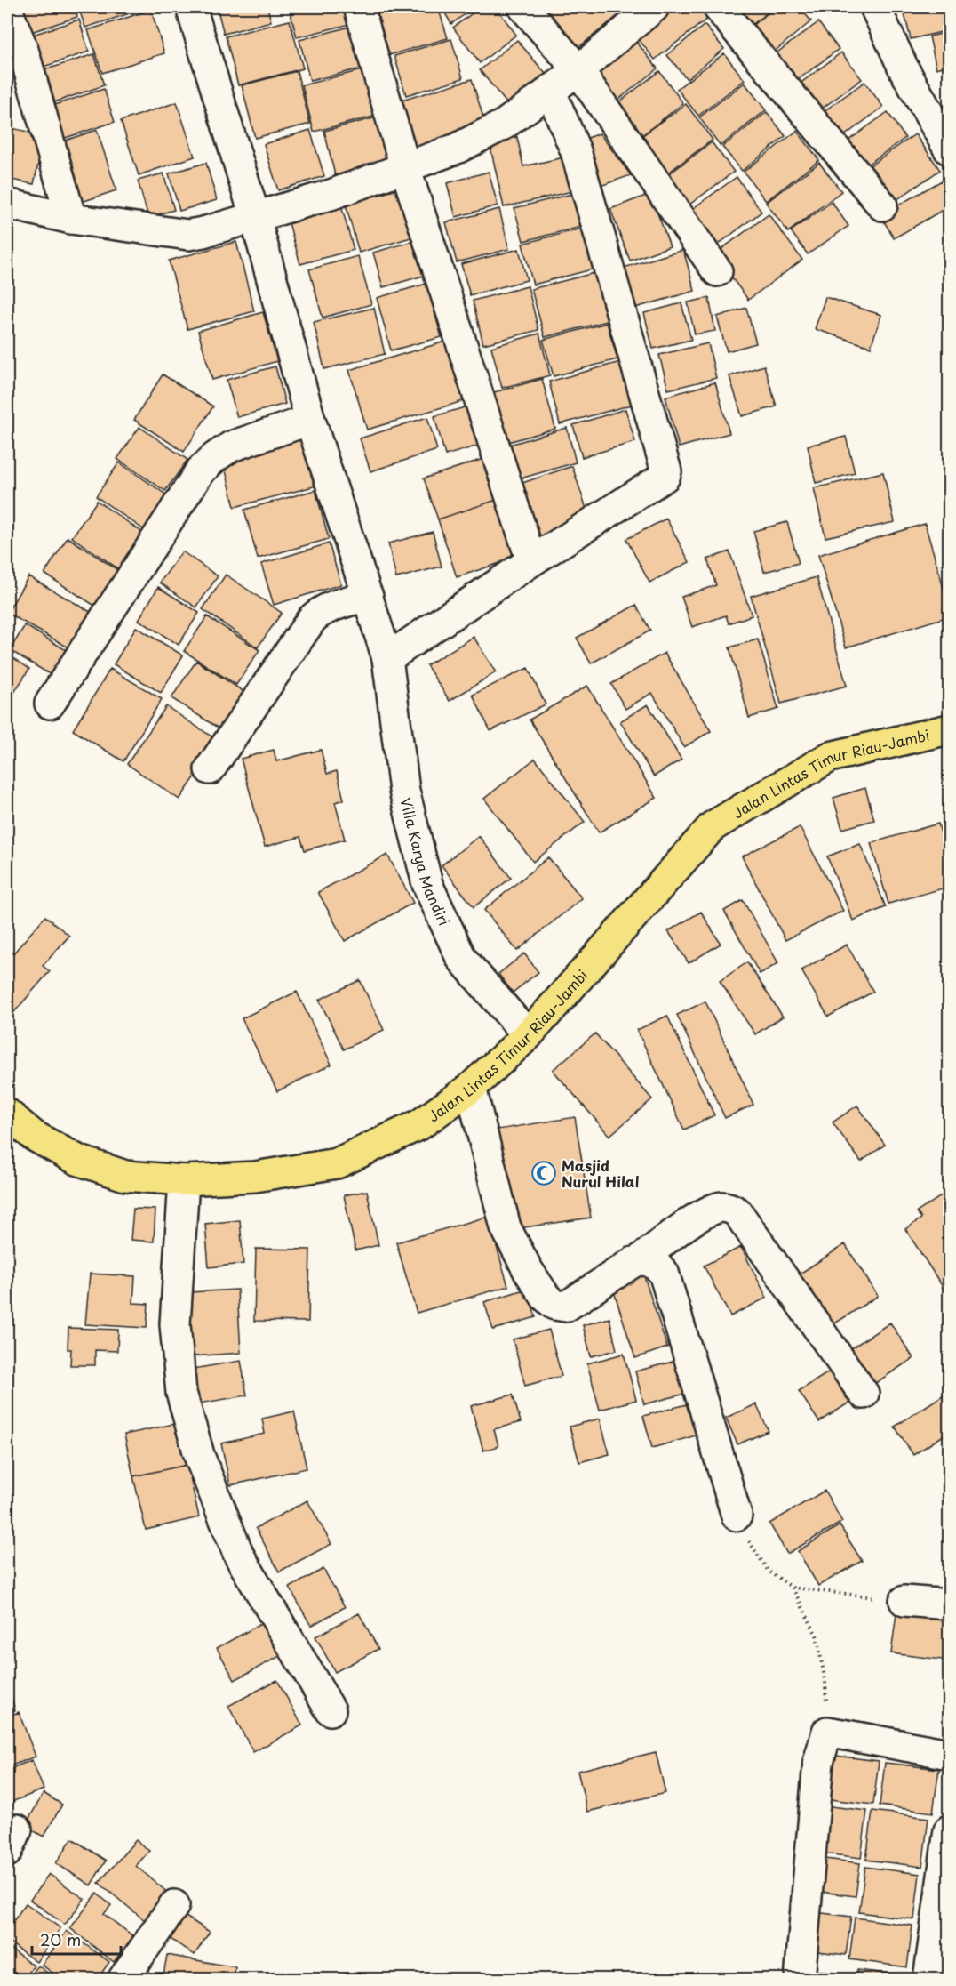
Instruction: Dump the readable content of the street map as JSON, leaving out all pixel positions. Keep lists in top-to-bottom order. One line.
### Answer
{"streets":{"highway":["Jalan Lintas Timur Riau-Jambi"],"street":["Villa Karya Mandiri"]},"crossings":[["Jalan Lintas Timur Riau-Jambi","Villa Karya Mandiri"]],"places":{"mosque":["Masjid Nurul Hilal"]},"scale_bar":"20 m"}
